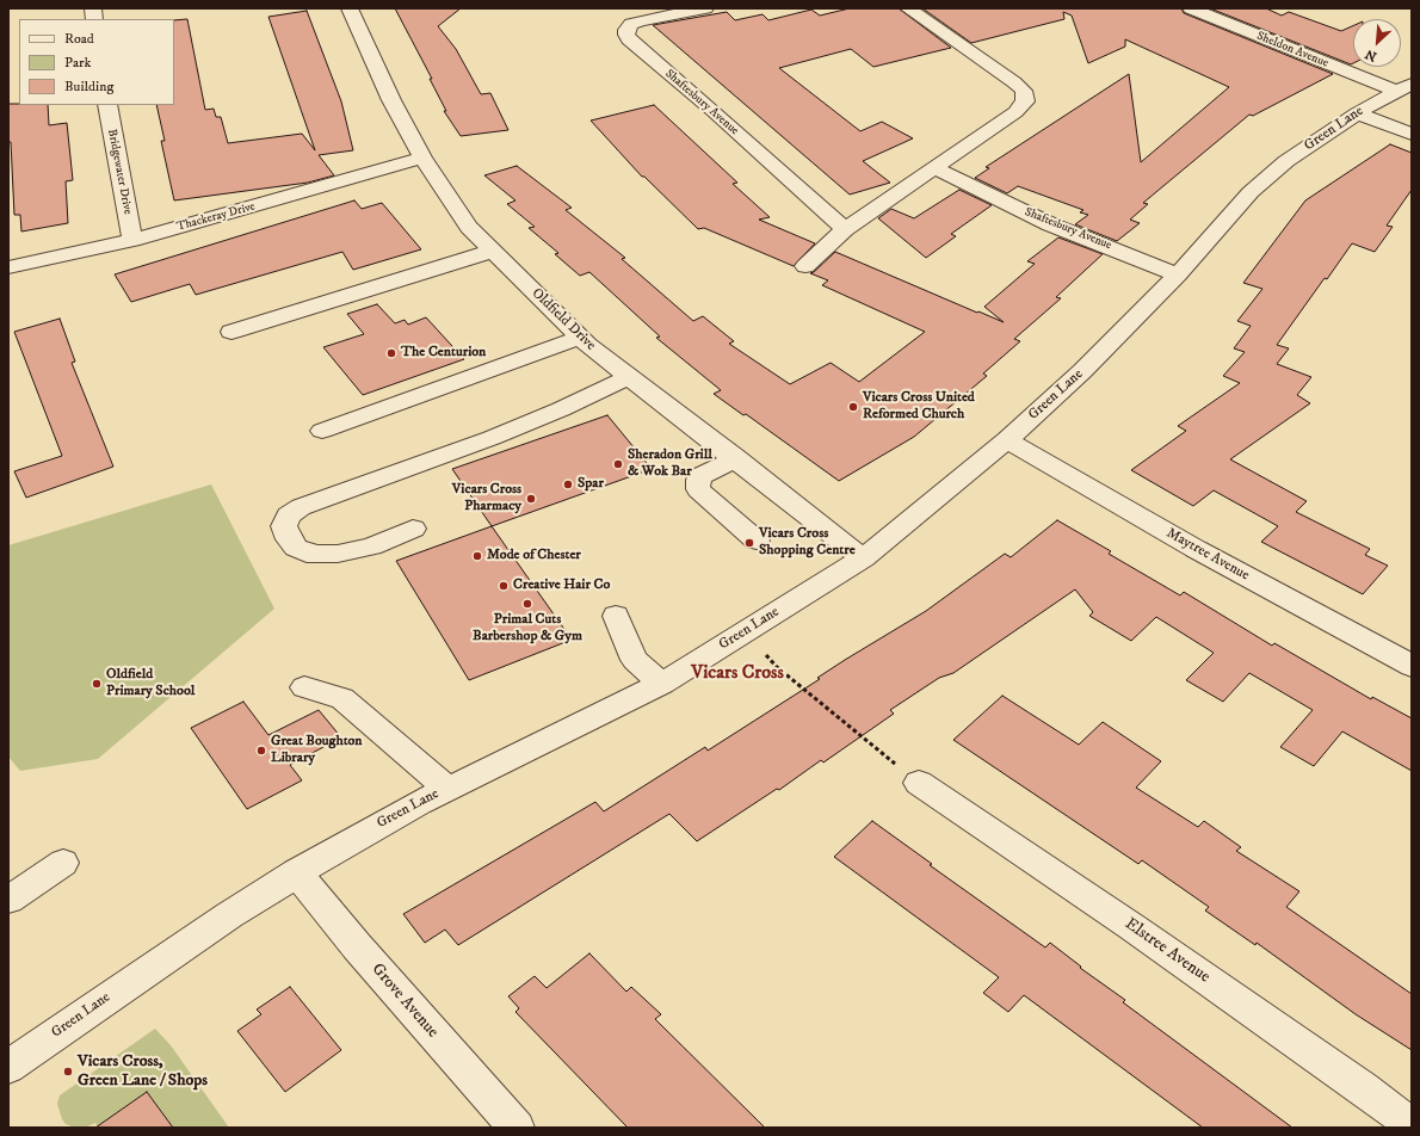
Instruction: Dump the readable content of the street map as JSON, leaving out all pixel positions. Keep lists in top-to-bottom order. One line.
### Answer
{"streets":{"street":["Sheldon Avenue","Shaftesbury Avenue","Green Lane","Bridgewater Drive","Thackeray Drive","Oldfield Drive","Maytree Avenue","Elstree Avenue","Grove Avenue"]},"crossings":[["Sheldon Avenue","Green Lane"],["Shaftesbury Avenue","Green Lane"],["Green Lane","Oldfield Drive"],["Green Lane","Maytree Avenue"],["Green Lane","Grove Avenue"],["Bridgewater Drive","Thackeray Drive"],["Thackeray Drive","Oldfield Drive"]],"districts":["Vicars Cross"],"places":["The Centurion","Vicars Cross United Reformed Church","Sheradon Grill & Wok Bar","Spar","Vicars Cross Pharmacy","Vicars Cross Shopping Centre","Mode of Chester","Creative Hair Co","Primal Cuts Barbershop & Gym","Oldfield Primary School","Great Boughton Library","Vicars Cross, Green Lane / Shops"],"legend":["Road","Park","Building"],"north":"bottom left"}
